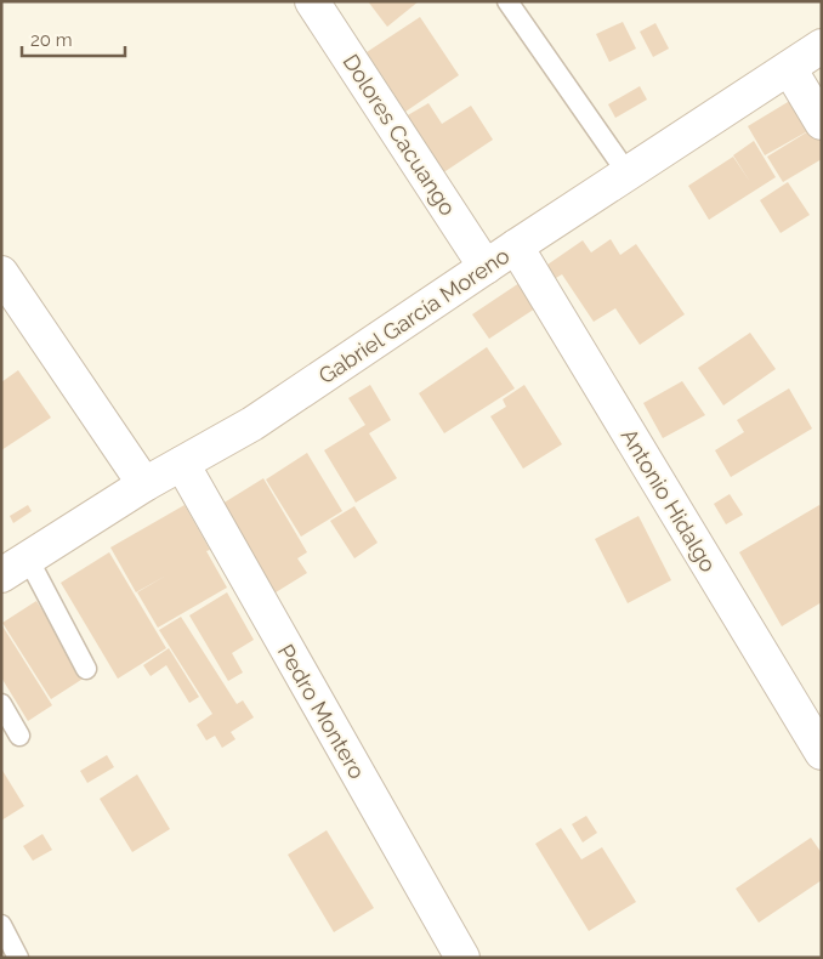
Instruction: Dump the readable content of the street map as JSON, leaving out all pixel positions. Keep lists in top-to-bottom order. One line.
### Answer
{"streets":{"street":["Dolores Cacuango","Gabriel García Moreno","Antonio Hidalgo","Pedro Montero"]},"crossings":[["Dolores Cacuango","Gabriel García Moreno"],["Gabriel García Moreno","Antonio Hidalgo"],["Gabriel García Moreno","Pedro Montero"]],"scale_bar":"20 m"}
